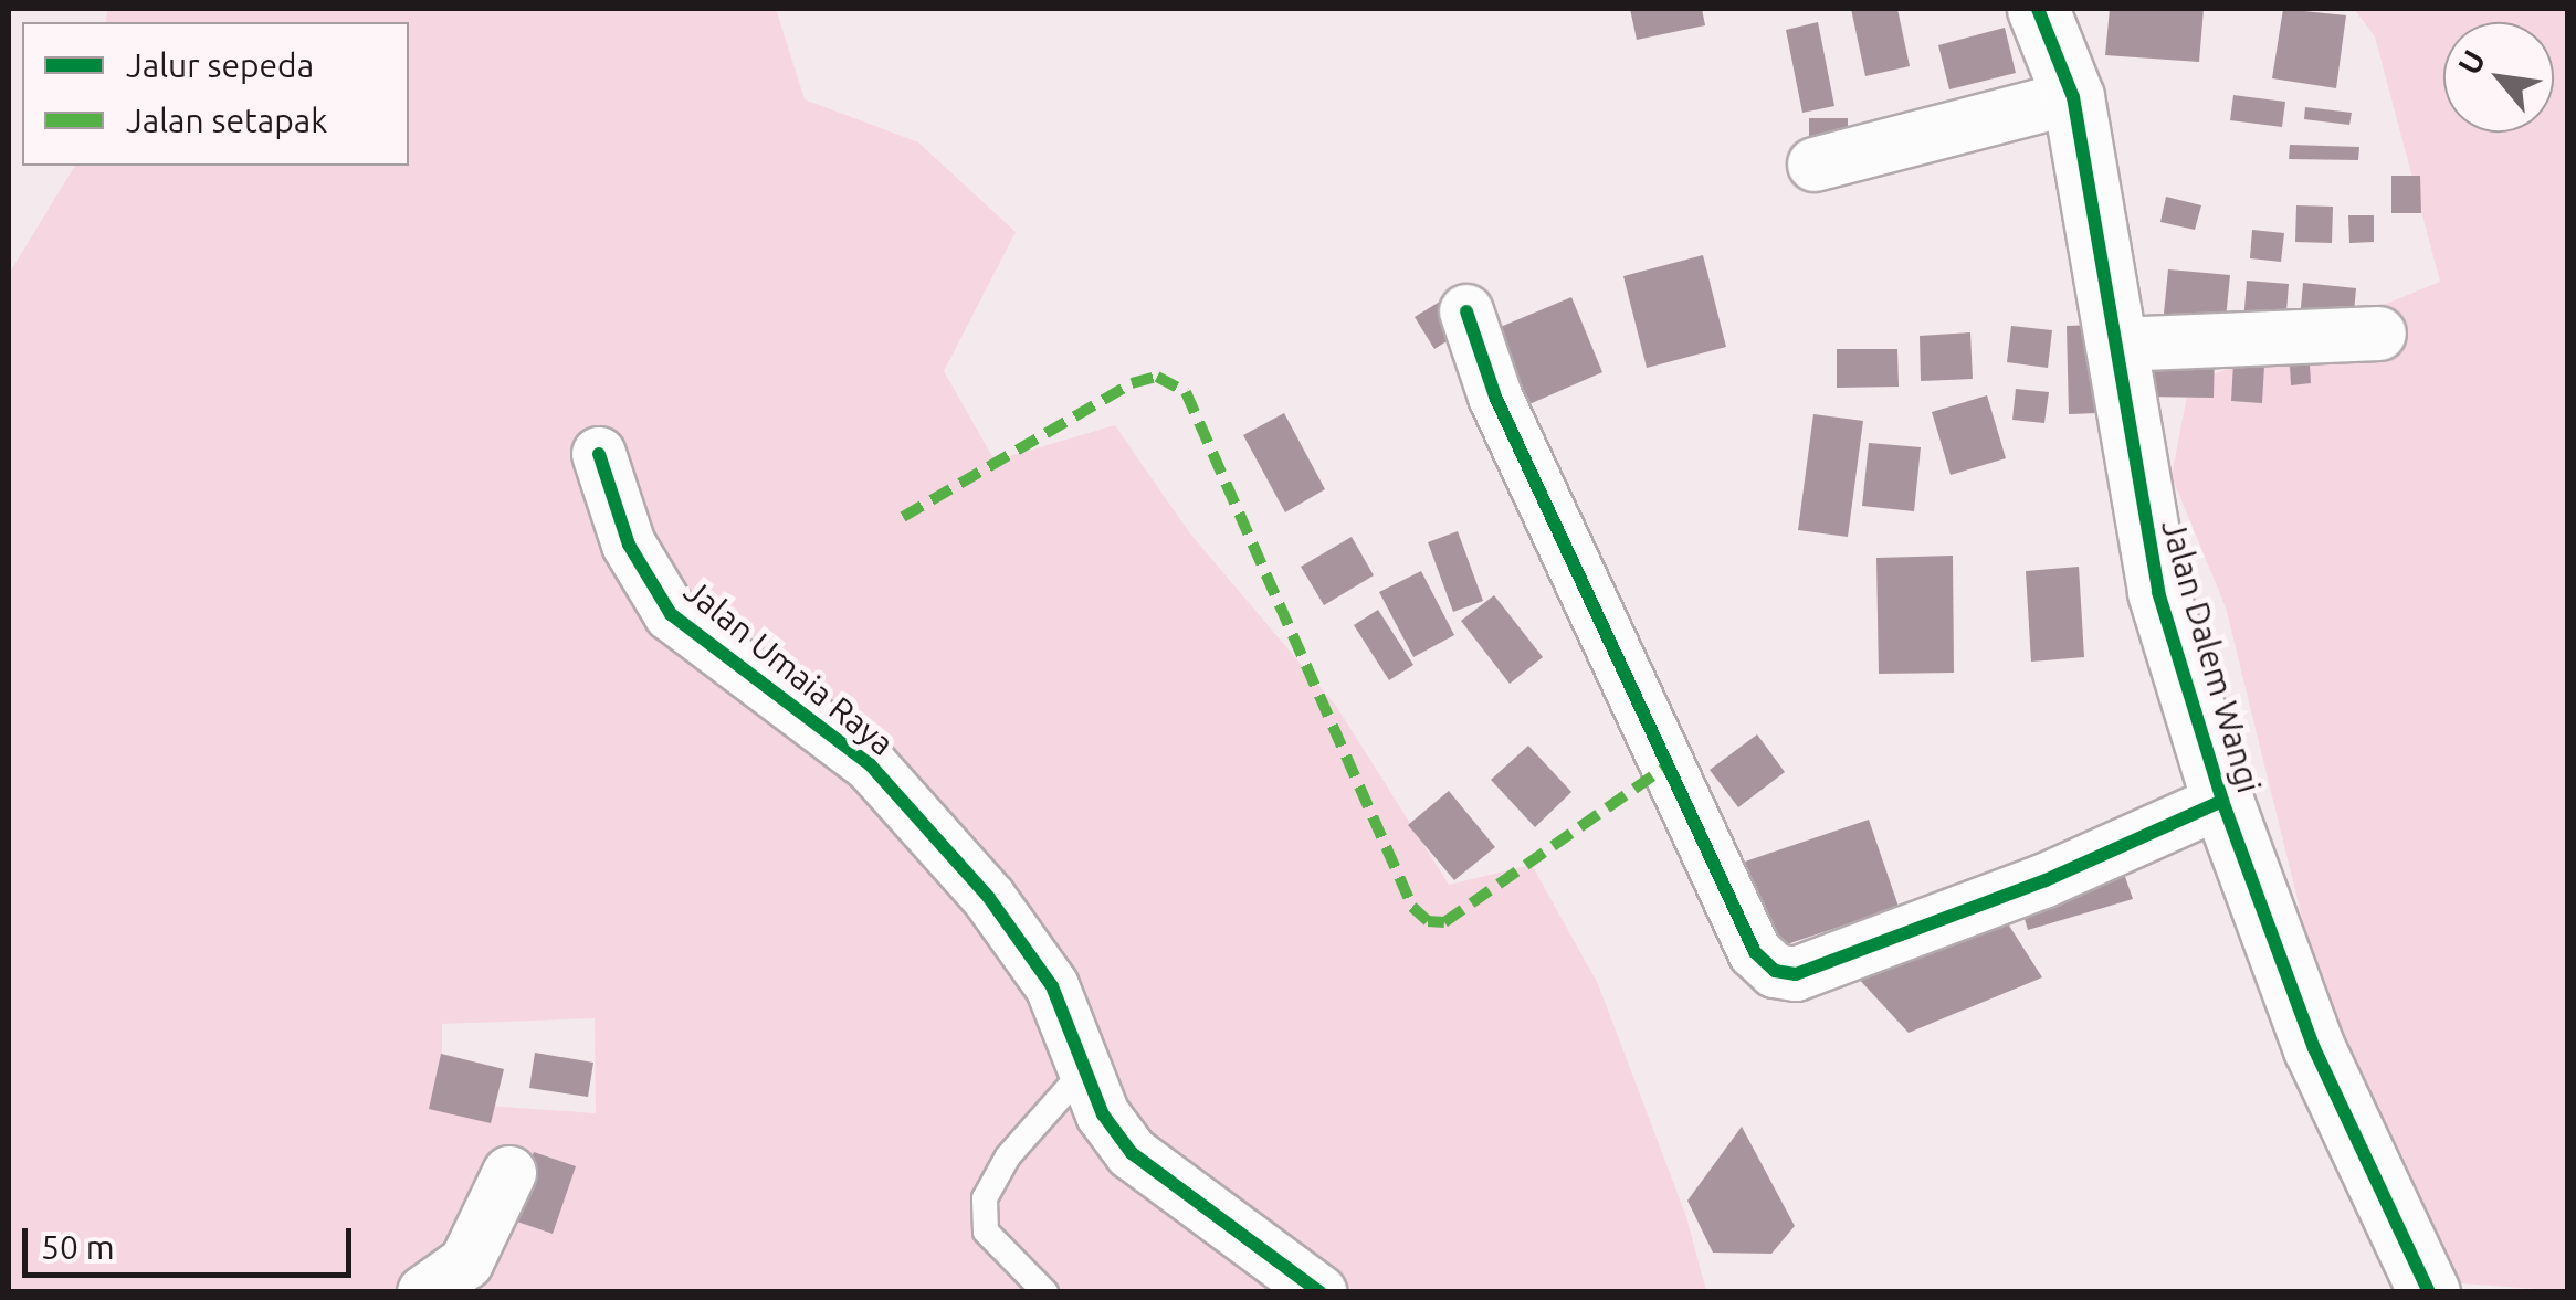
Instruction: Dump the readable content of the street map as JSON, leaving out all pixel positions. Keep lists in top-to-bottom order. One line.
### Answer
{"streets":{"street":["Jalan Dalem Wangi","Jalan Umaia Raya"]},"legend":["Jalur sepeda","Jalan setapak"],"scale_bar":"50 m","north":"top left"}
